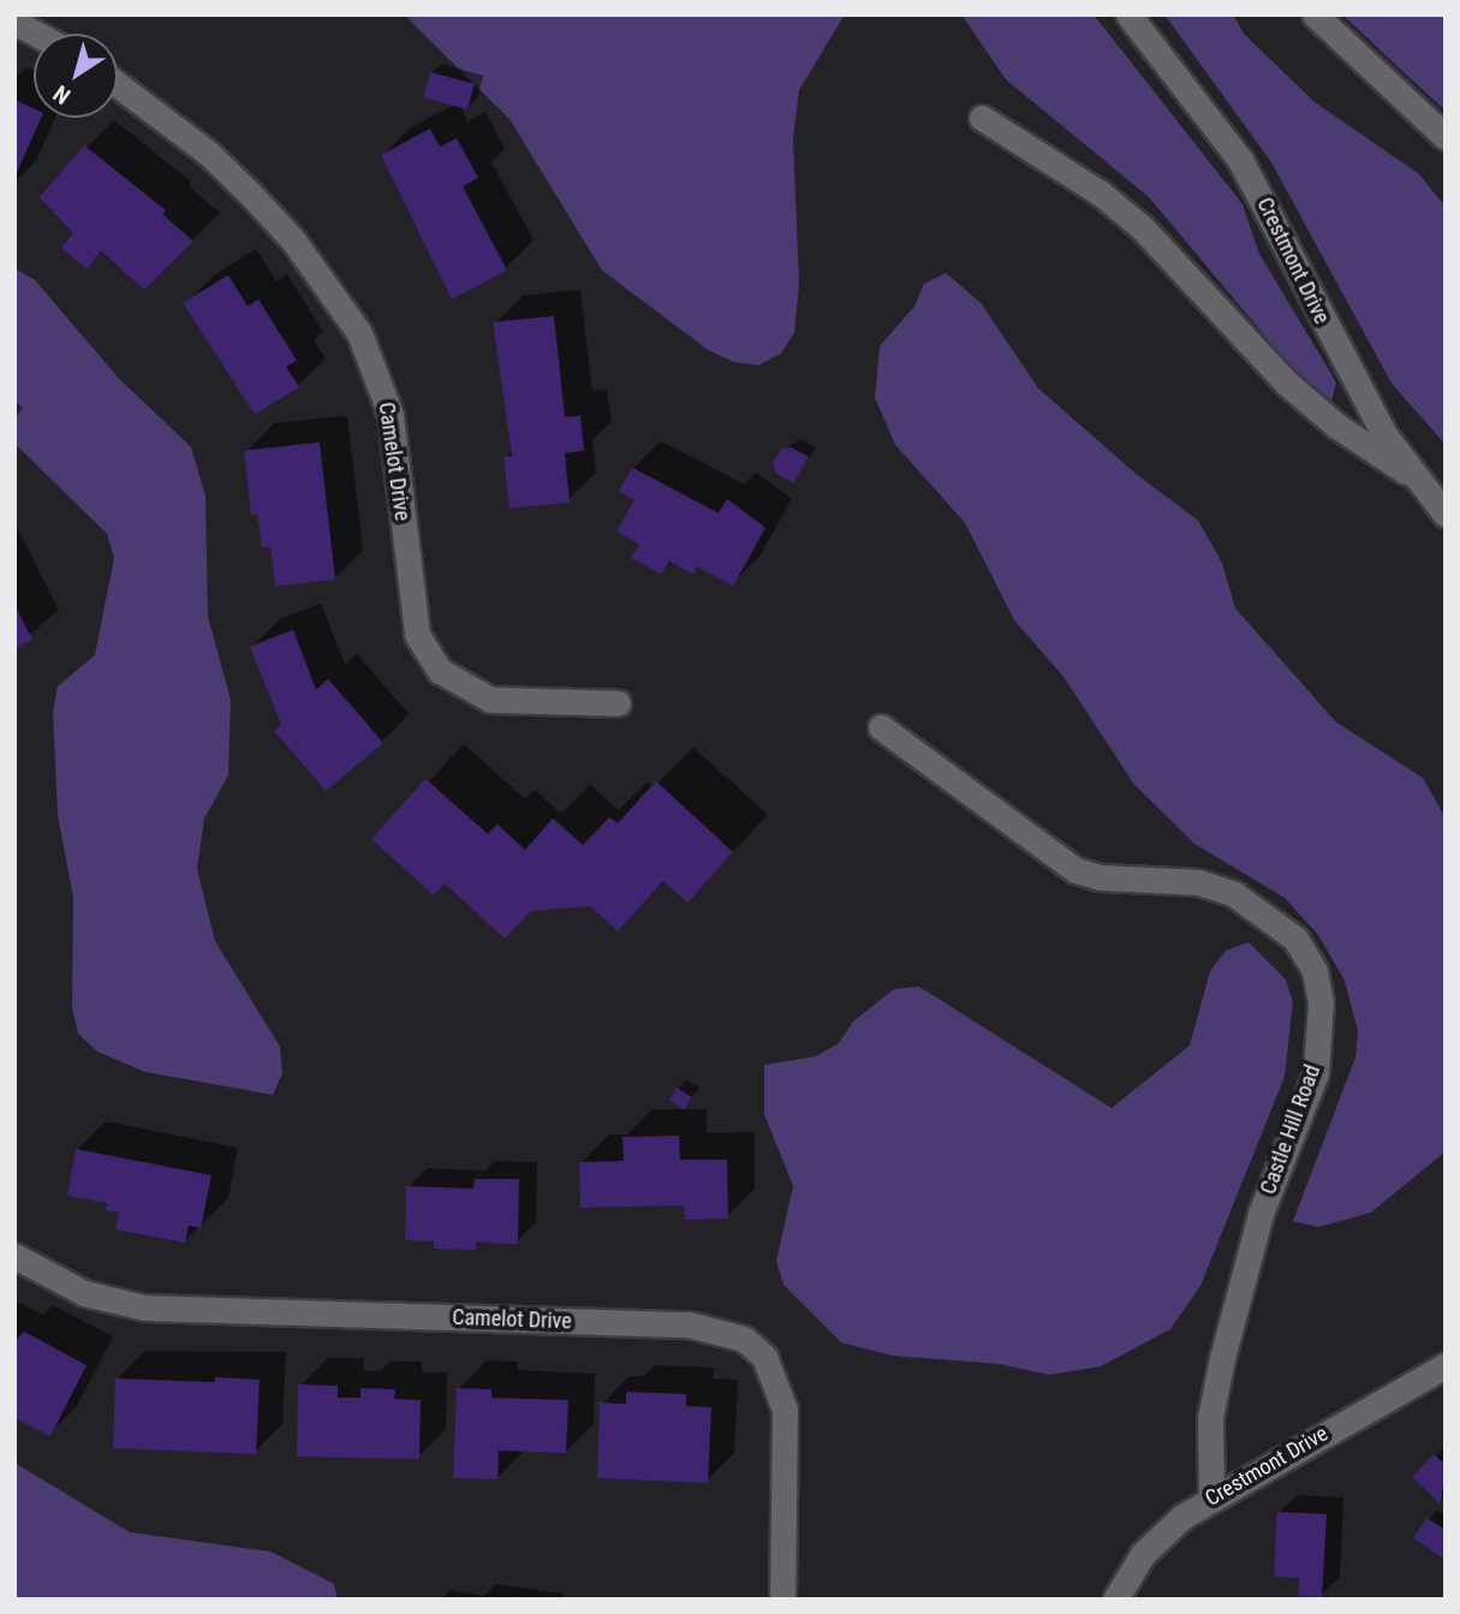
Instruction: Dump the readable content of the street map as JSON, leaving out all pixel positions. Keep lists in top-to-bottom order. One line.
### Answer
{"streets":{"street":["Crestmont Drive","Camelot Drive","Castle Hill Road"]},"crossings":[["Crestmont Drive","Castle Hill Road"]],"north":"bottom left"}
